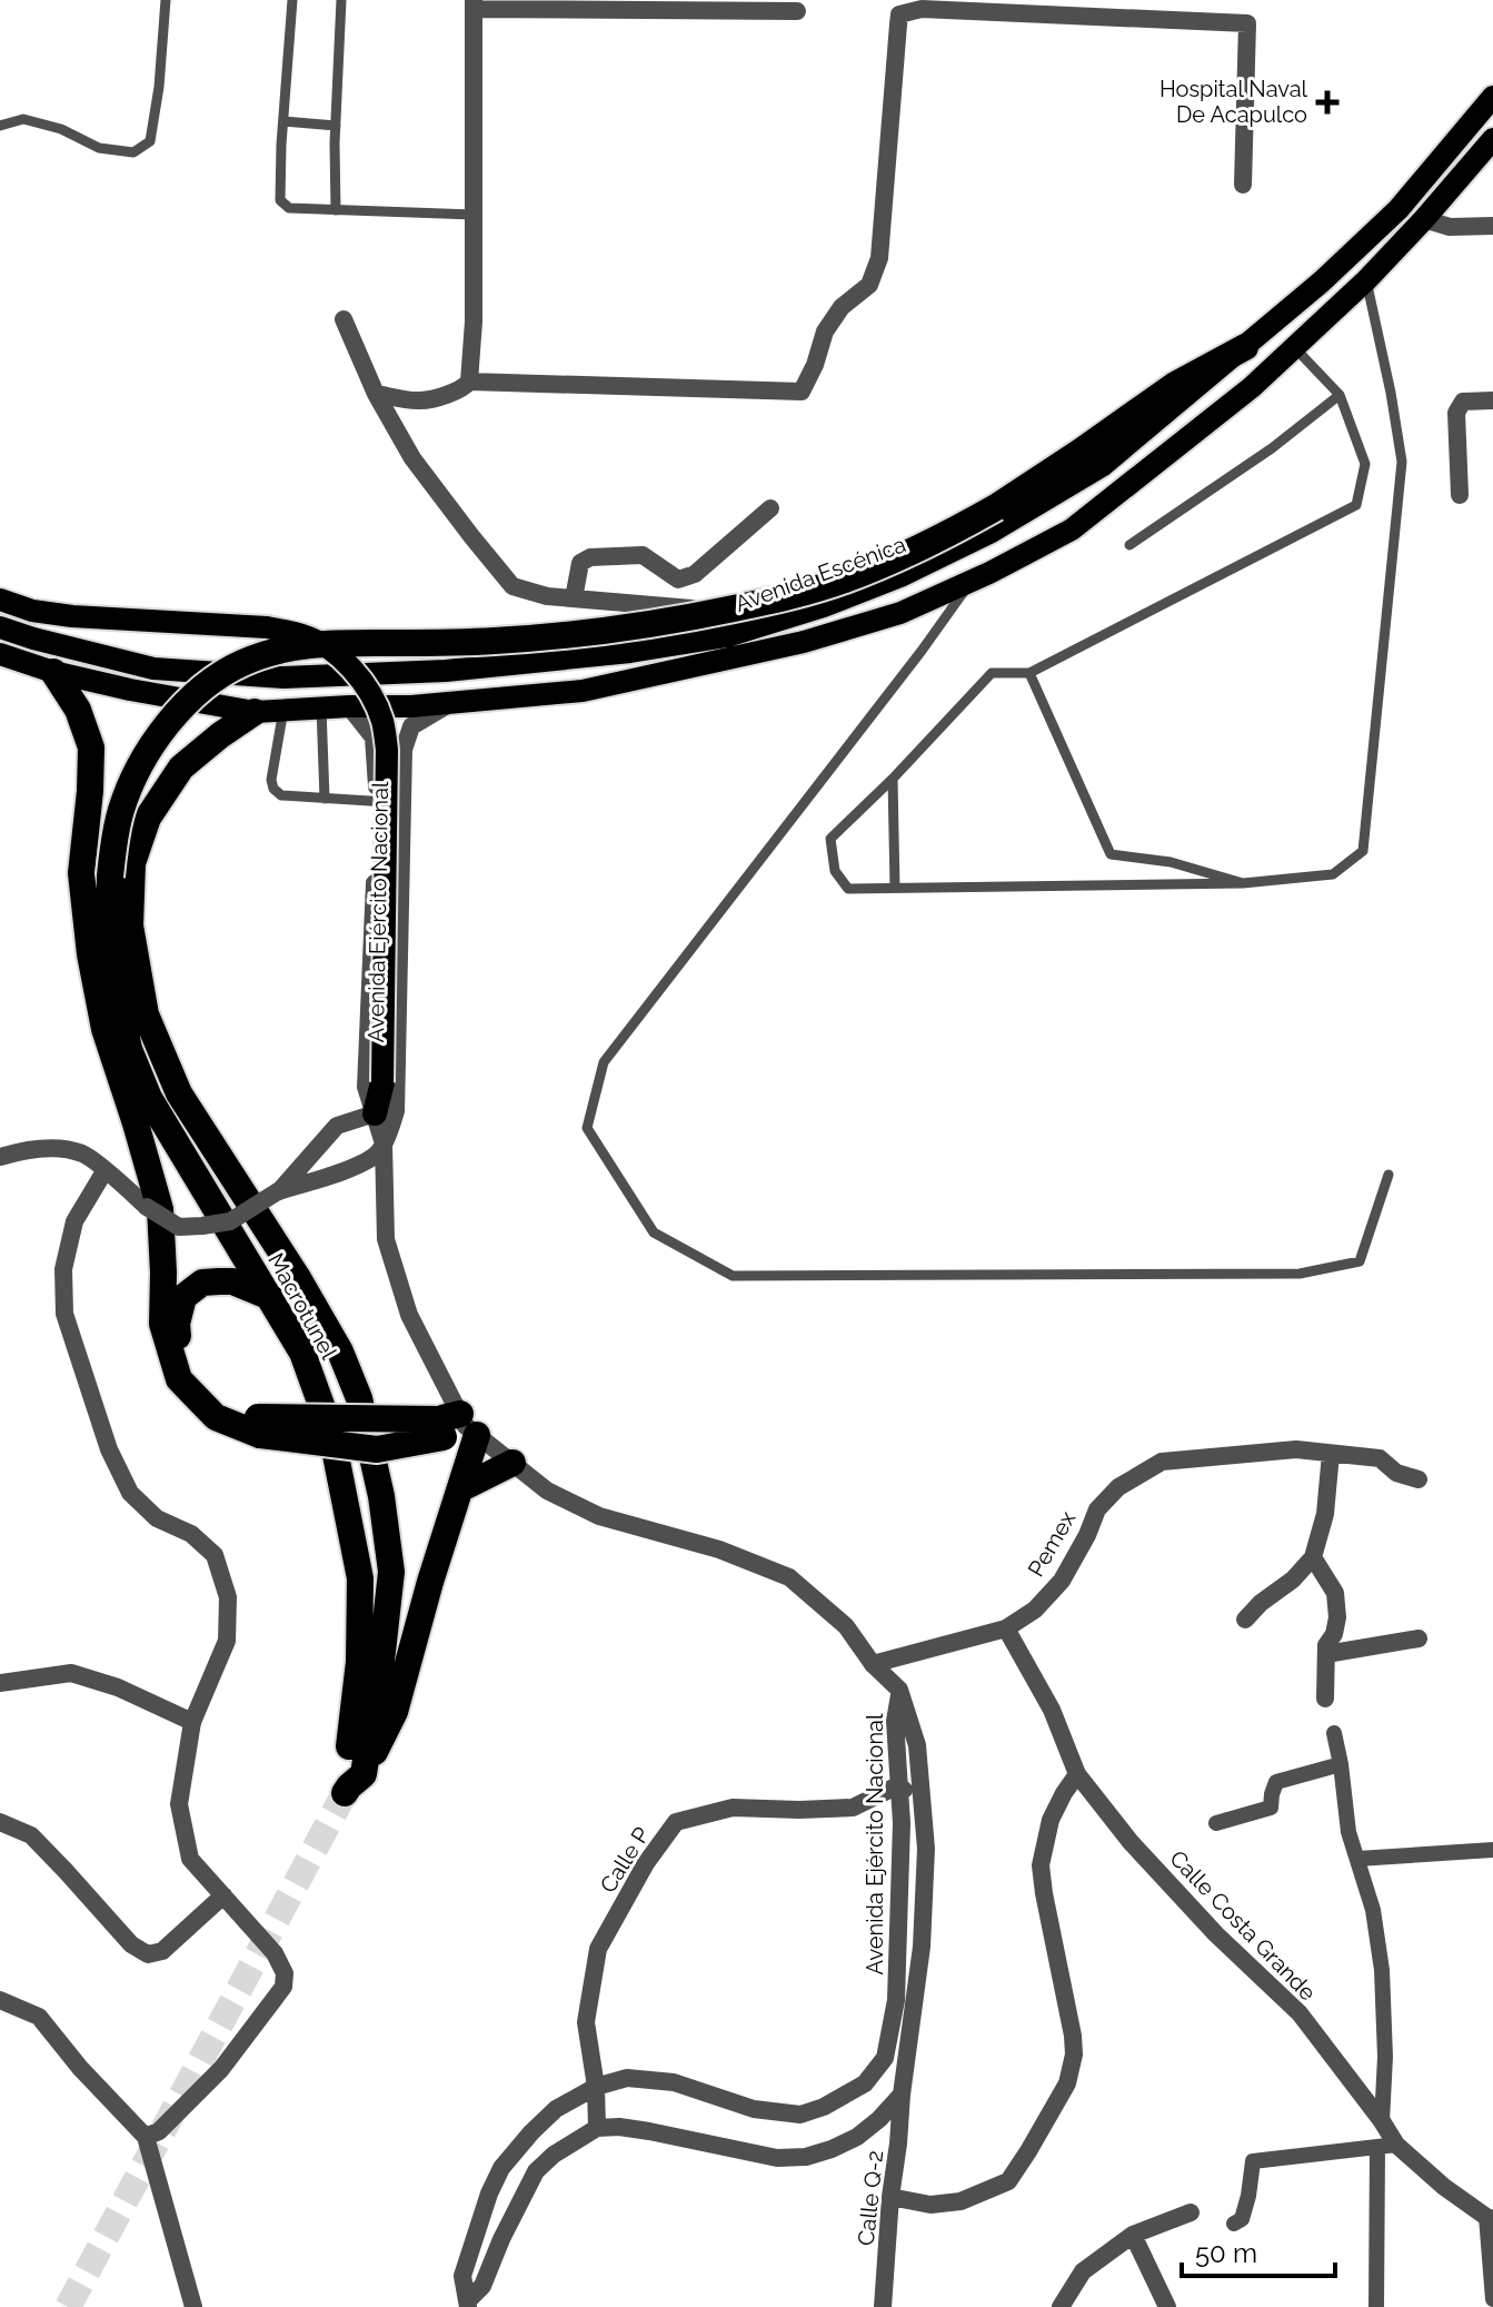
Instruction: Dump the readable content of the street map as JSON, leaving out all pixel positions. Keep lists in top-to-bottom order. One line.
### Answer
{"streets":{"highway":["Macrotunel"],"main road":["Avenida Escénica"],"street":["Avenida Ejército Nacional","Pemex","Calle P","Calle Costa Grande","Calle Q-2"]},"crossings":[["Avenida Escénica","Macrotunel"],["Avenida Ejército Nacional","Pemex"],["Avenida Ejército Nacional","Calle P"],["Avenida Ejército Nacional","Calle Q-2"],["Pemex","Calle Costa Grande"]],"places":{"health":["Hospital Naval De Acapulco"]},"scale_bar":"50 m"}
